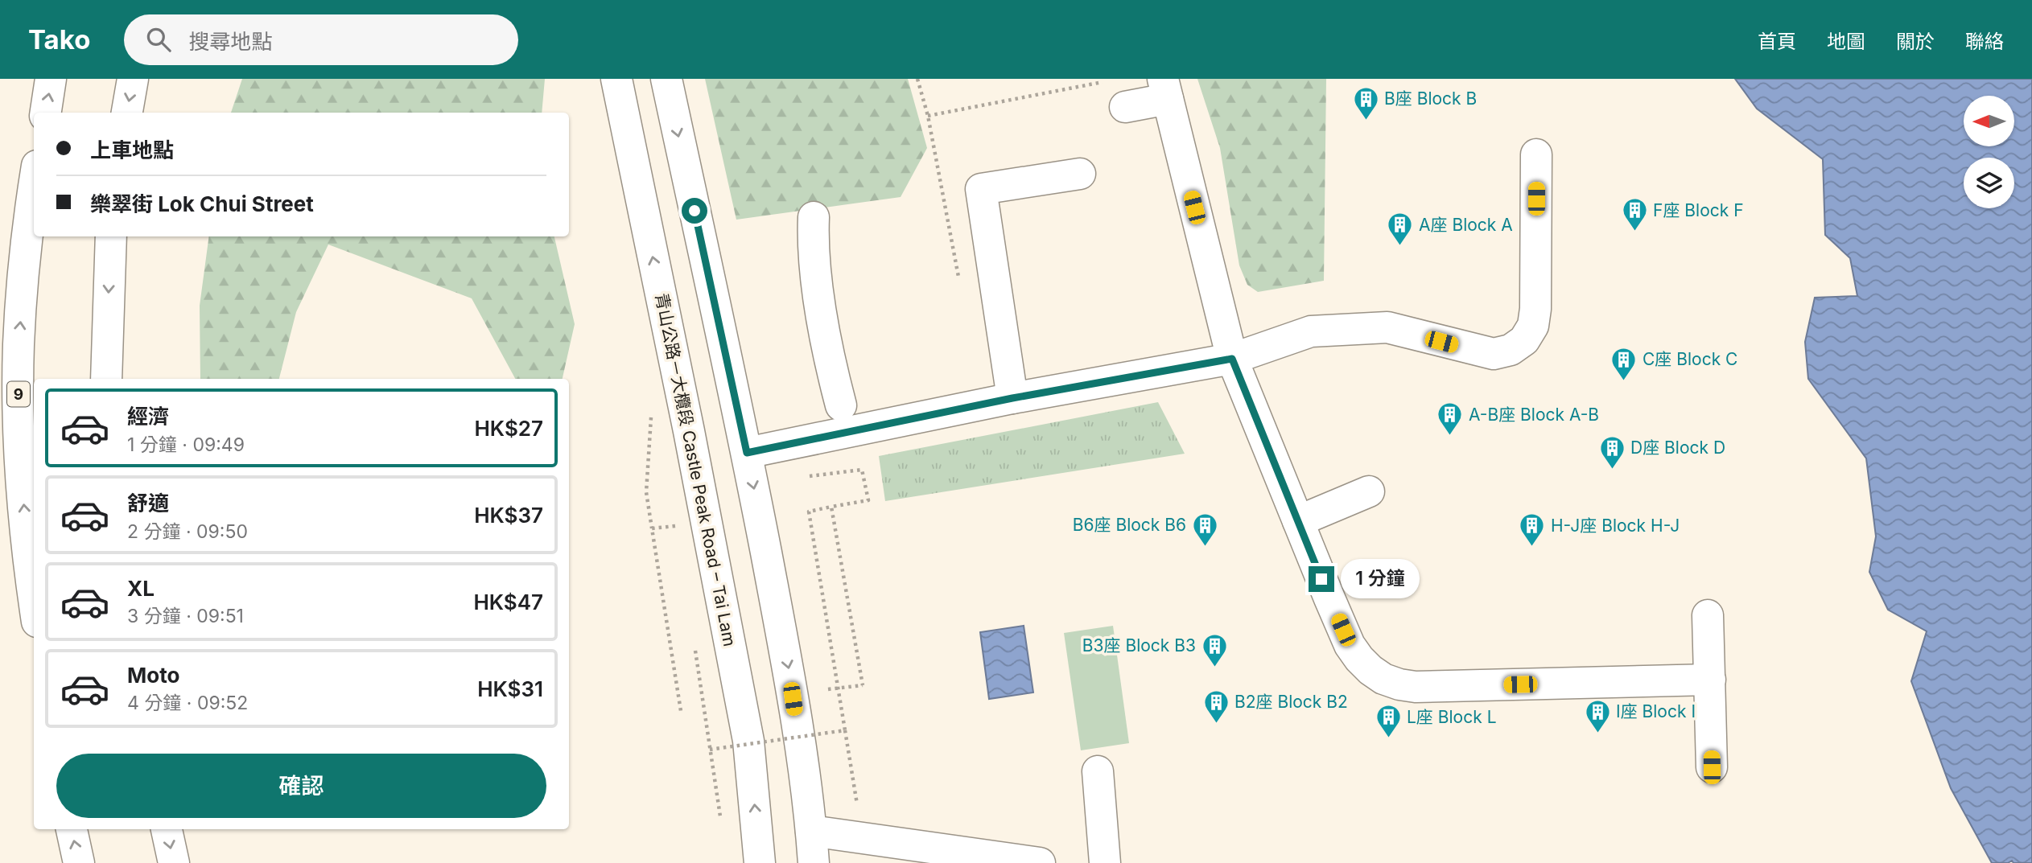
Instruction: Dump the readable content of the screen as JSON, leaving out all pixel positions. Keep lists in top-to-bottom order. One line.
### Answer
{"streets":{"main road":["9","青山公路－大欖段 Castle Peak Road – Tai Lam"]},"places":{"building":["B座 Block B","F座 Block F","A座 Block A","C座 Block C","A-B座 Block A-B","D座 Block D","B6座 Block B6","H-J座 Block H-J","B3座 Block B3","B2座 Block B2","I座 Block I","L座 Block L"]},"north":"left","page":{"header":"Tako","search":"搜尋地點","nav":["首頁","地圖","關於","聯絡"],"banner":["上車地點","樂翠街 Lok Chui Street"],"list":[{"name":"經濟","note":"1 分鐘 · 09:49","value":"HK$27"},{"name":"舒適","note":"2 分鐘 · 09:50","value":"HK$37"},{"name":"XL","note":"3 分鐘 · 09:51","value":"HK$47"},{"name":"Moto","note":"4 分鐘 · 09:52","value":"HK$31"}],"bubble":"1 分鐘","buttons":"確認"}}
